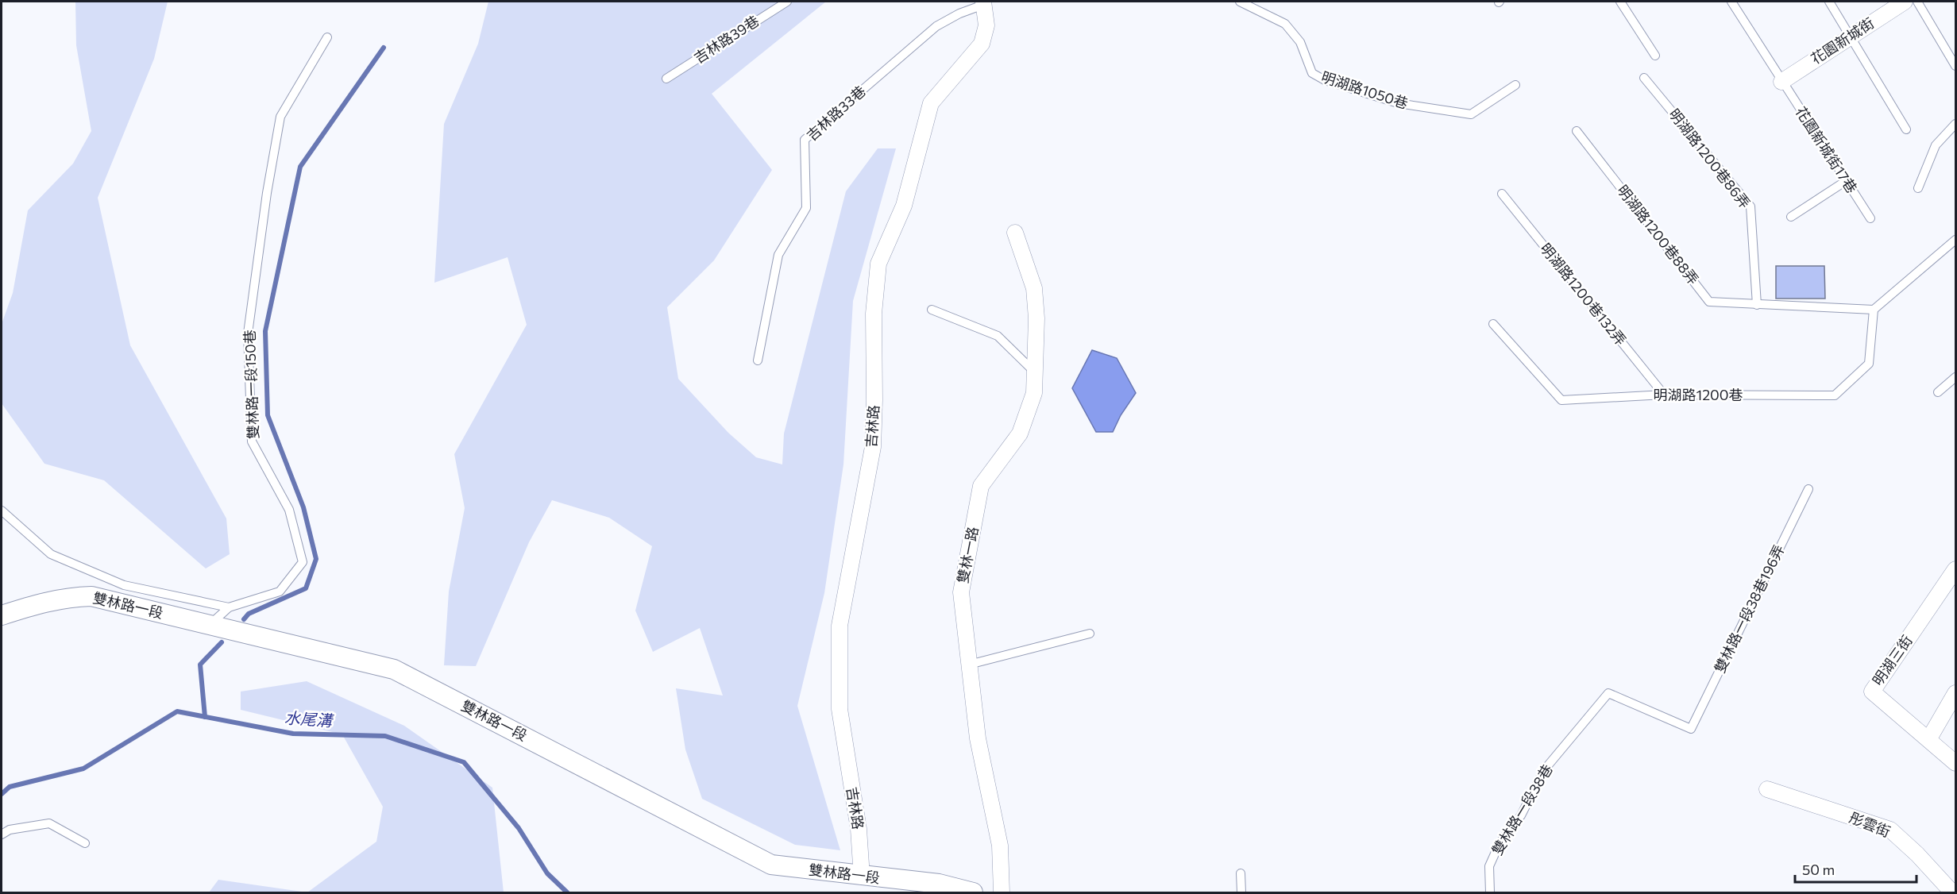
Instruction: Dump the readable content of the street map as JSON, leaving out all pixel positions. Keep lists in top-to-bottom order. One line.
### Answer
{"streets":{"street":["花園新城街","吉林路","雙林一路","雙林路一段","明湖三街","彤雲街"],"lane":["吉林路39巷","明湖路1050巷","吉林路33巷","花園新城街17巷","明湖路1200巷86弄","明湖路1200巷88弄","明湖路1200巷132弄","雙林路一段150巷","明湖路1200巷","雙林路一段38巷196弄","雙林路一段38巷"]},"crossings":[["花園新城街","花園新城街17巷"],["吉林路33巷","吉林路"],["明湖路1200巷86弄","明湖路1200巷88弄"],["明湖路1200巷132弄","明湖路1200巷"],["雙林路一段150巷","雙林路一段"],["吉林路","雙林路一段"],["雙林路一段38巷196弄","雙林路一段38巷"]],"water":["水尾溝"],"scale_bar":"50 m"}
